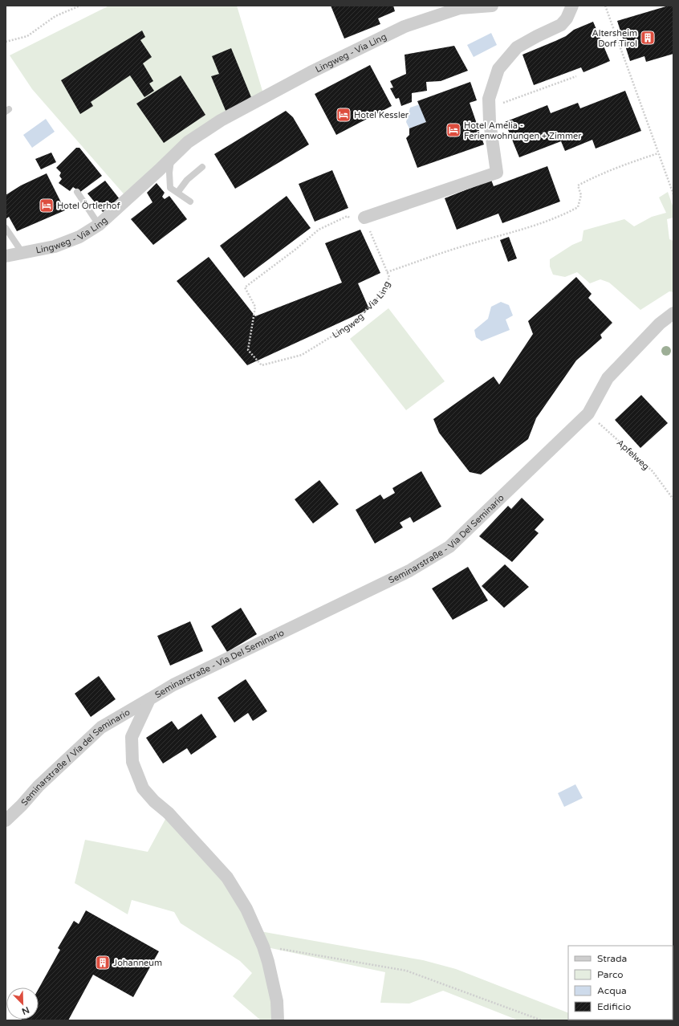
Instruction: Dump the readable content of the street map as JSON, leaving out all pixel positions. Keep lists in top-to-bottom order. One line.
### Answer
{"streets":{"street":["Lingweg - Via Ling","Seminarstraße - Via Del Seminario","Seminarstraße / Via del Seminario"],"path":["Apfelweg"]},"crossings":[["Apfelweg","Seminarstraße - Via Del Seminario"],["Seminarstraße - Via Del Seminario","Seminarstraße / Via del Seminario"]],"places":{"building":["Altersheim Dorf Tirol","Johanneum"],"hotel":["Hotel Kessler","Hotel Amelia - Ferienwohnungen + Zimmer","Hotel Örtlerhof"]},"legend":["Strada","Parco","Acqua","Edificio"],"north":"bottom right"}
